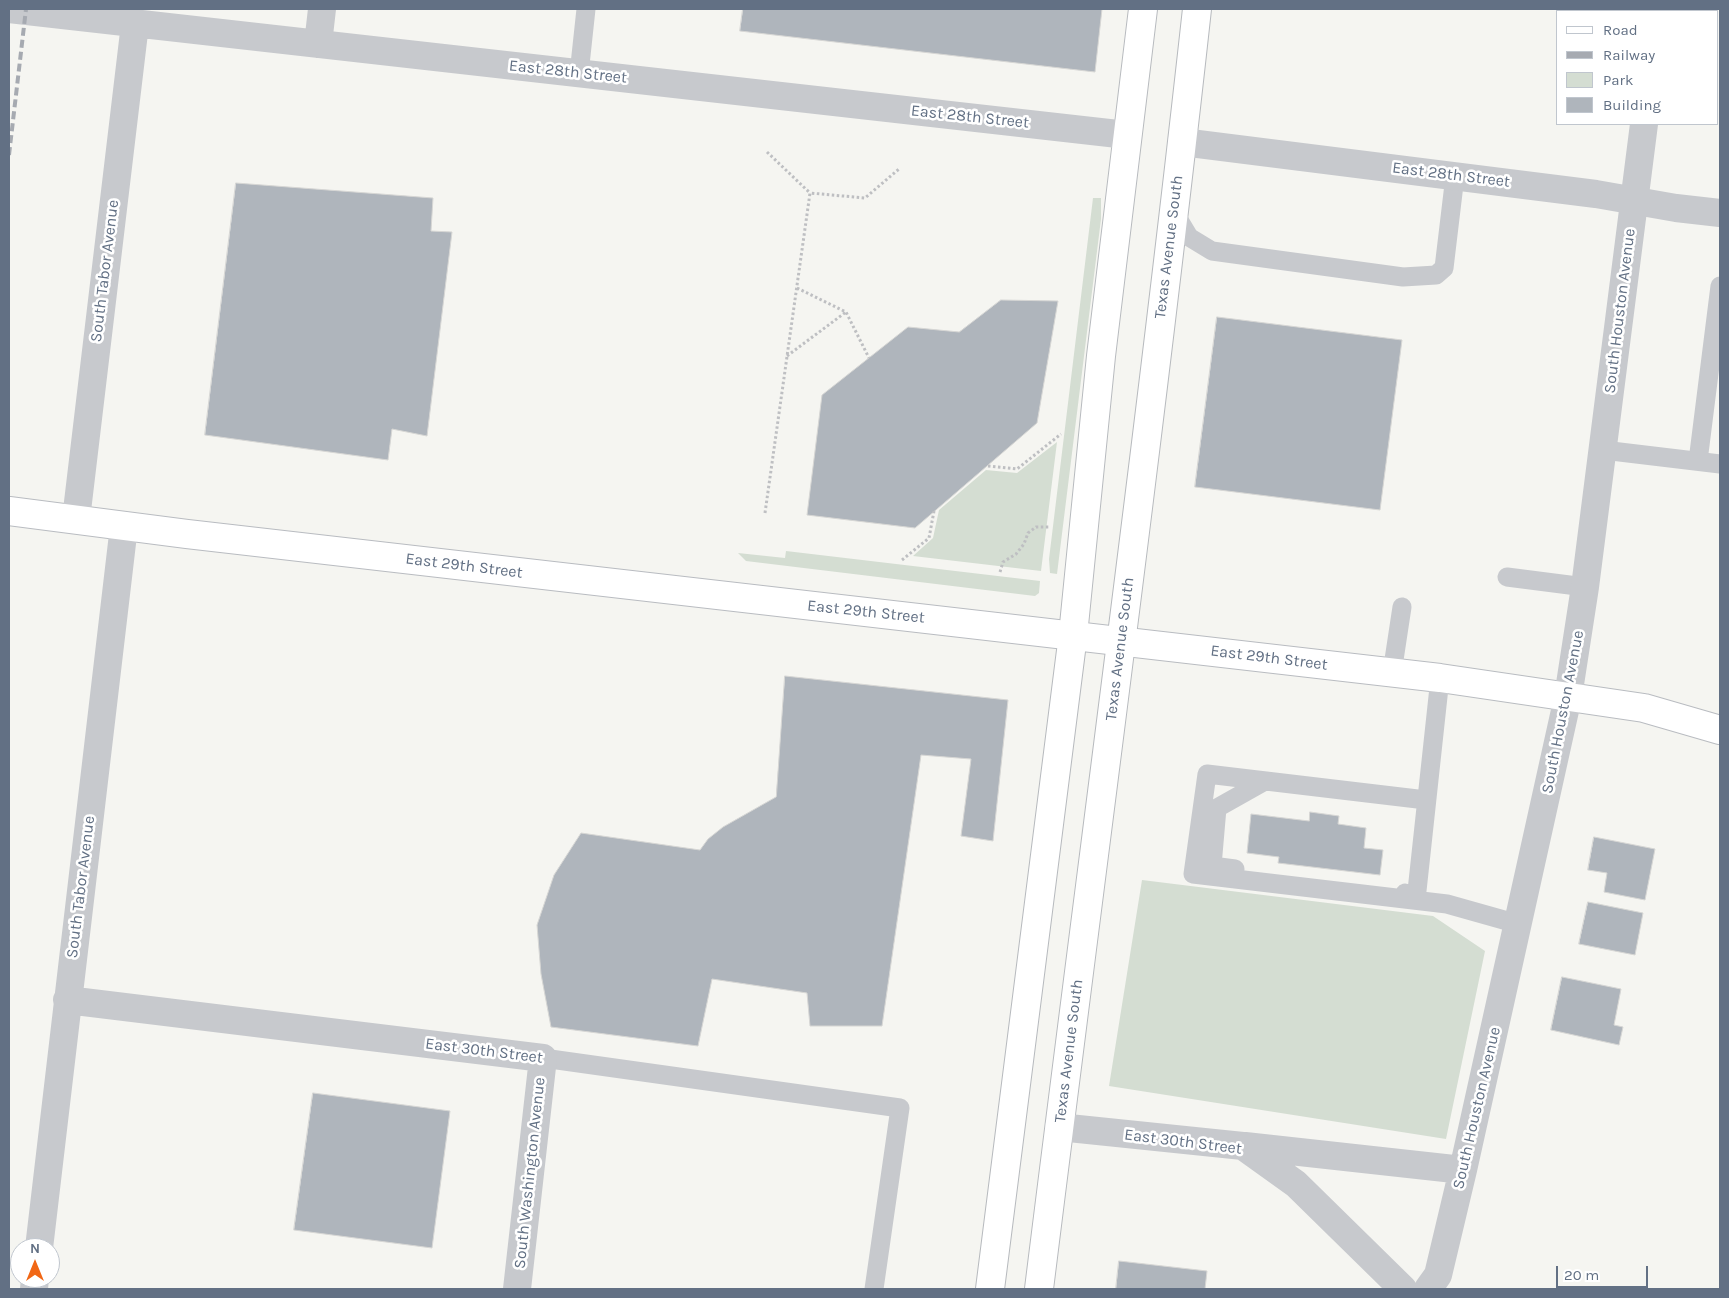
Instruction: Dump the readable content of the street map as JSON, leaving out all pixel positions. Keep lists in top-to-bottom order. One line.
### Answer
{"streets":{"main road":["Texas Avenue South","East 29th Street"],"street":["East 28th Street","South Tabor Avenue","South Houston Avenue","East 30th Street","South Washington Avenue"]},"crossings":[["East 28th Street","Texas Avenue South"],["East 28th Street","South Tabor Avenue"],["East 28th Street","South Houston Avenue"],["Texas Avenue South","East 29th Street"],["Texas Avenue South","East 30th Street"],["South Tabor Avenue","East 29th Street"],["South Tabor Avenue","East 30th Street"],["South Houston Avenue","East 29th Street"],["East 30th Street","South Washington Avenue"]],"legend":["Road","Railway","Park","Building"],"scale_bar":"20 m","north":"top"}
